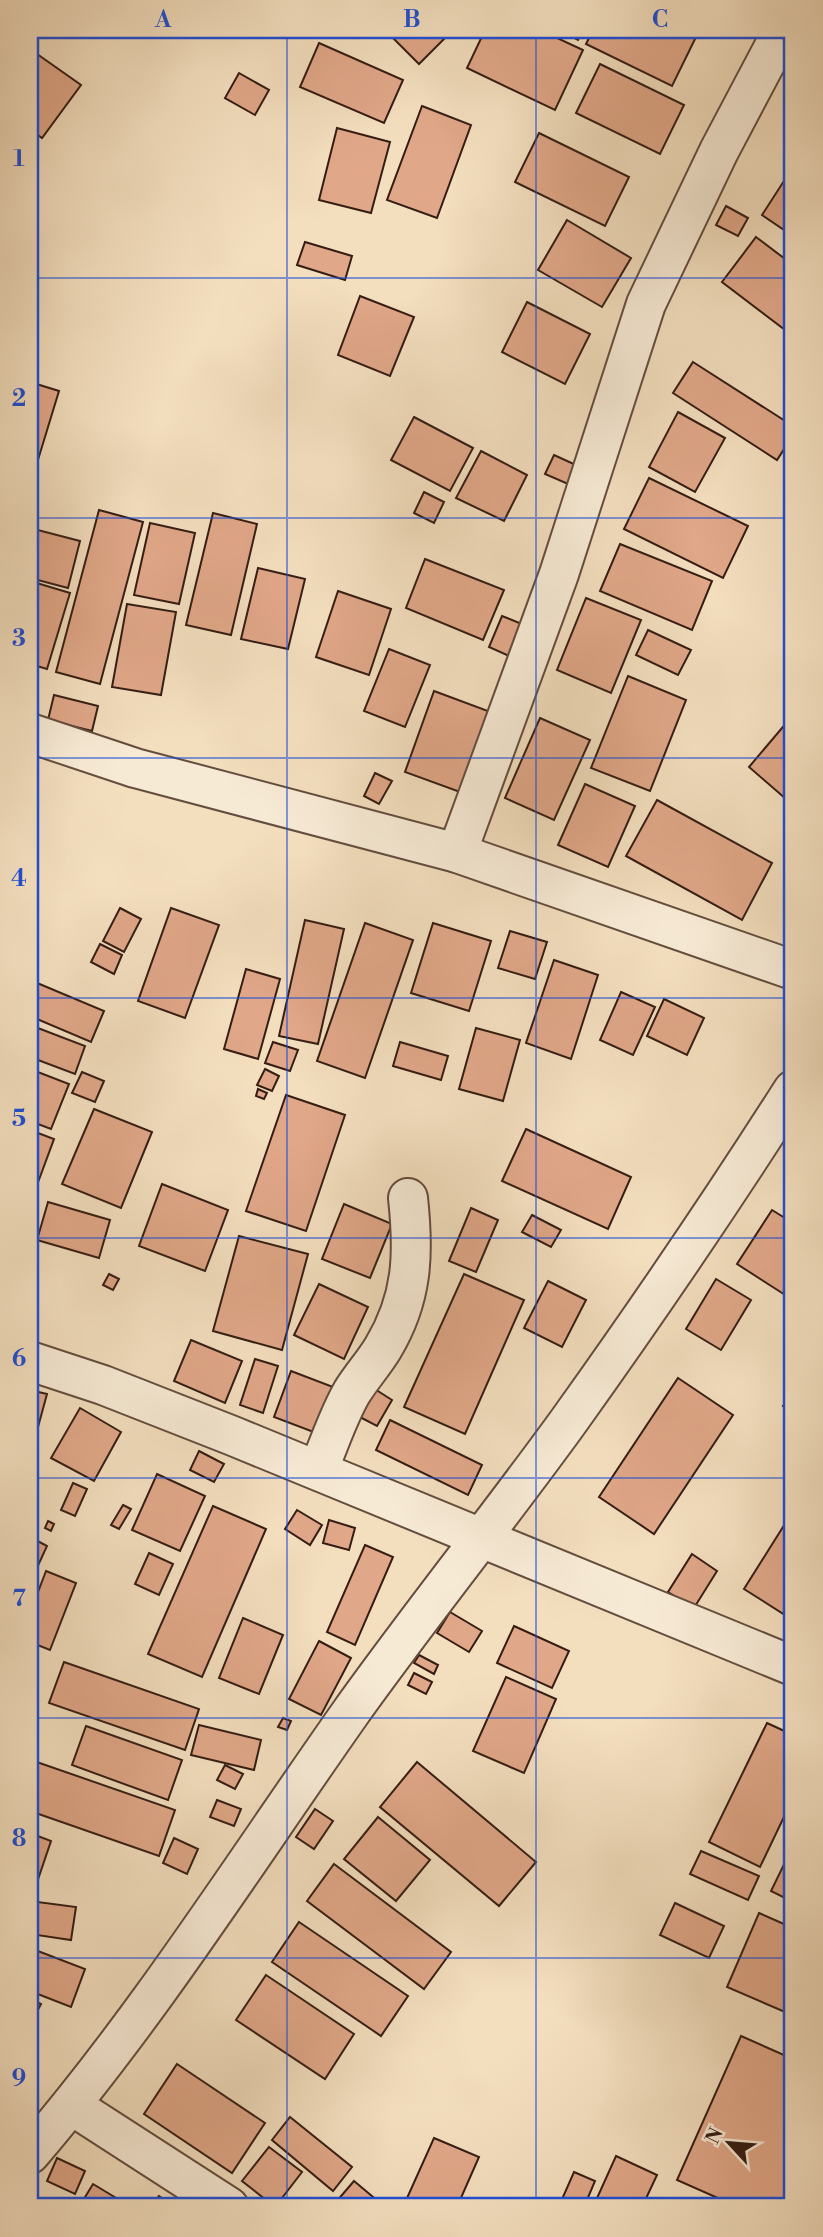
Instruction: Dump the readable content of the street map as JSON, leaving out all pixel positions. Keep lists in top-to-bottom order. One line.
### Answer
{"north":"top left","grid":{"columns":["A","B","C"],"rows":["1","2","3","4","5","6","7","8","9"]}}
